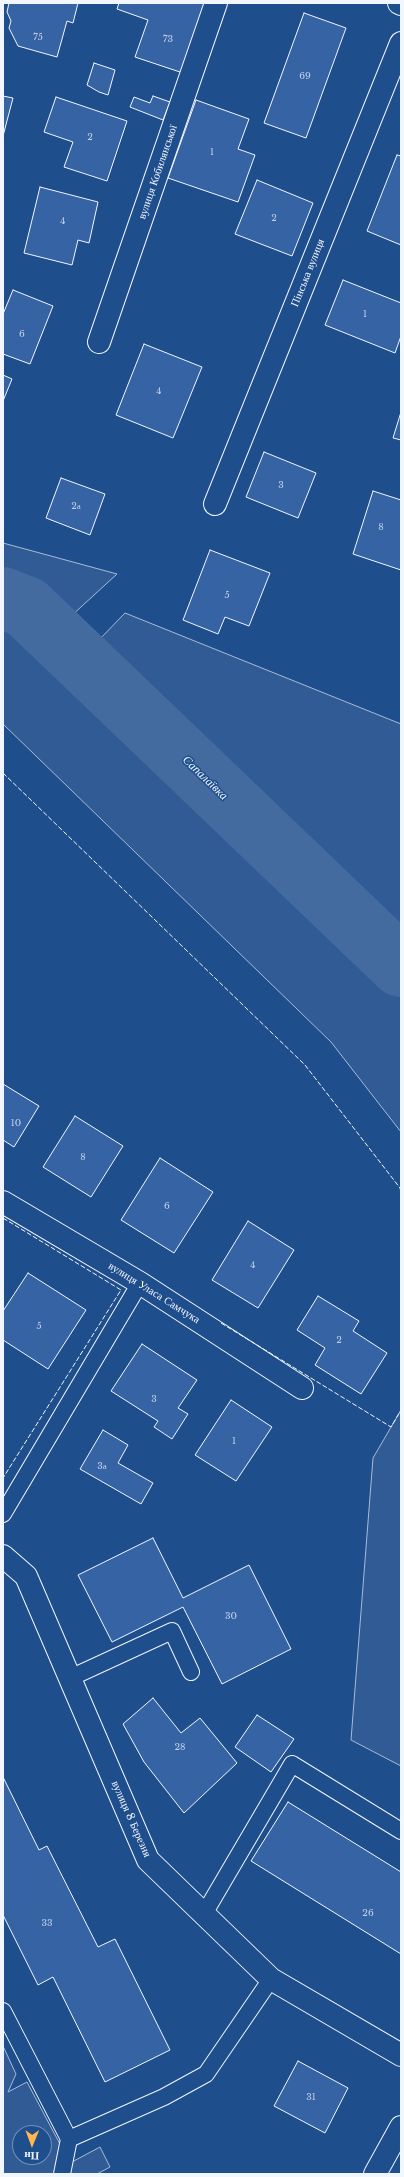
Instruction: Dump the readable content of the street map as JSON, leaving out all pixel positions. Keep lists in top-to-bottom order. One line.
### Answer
{"streets":{"street":["вулиця Кобилянської","Пінська вулиця","вулиця Уласа Самчука","вулиця 8 Березня"]},"water":["Сапалаївка"],"house_numbers":["75","73","69","2","1","2","4","1","6","4","3","2а","8","5","10","8","6","4","5","2","3","1","3а","30","28","26","33","31"],"north":"bottom"}
